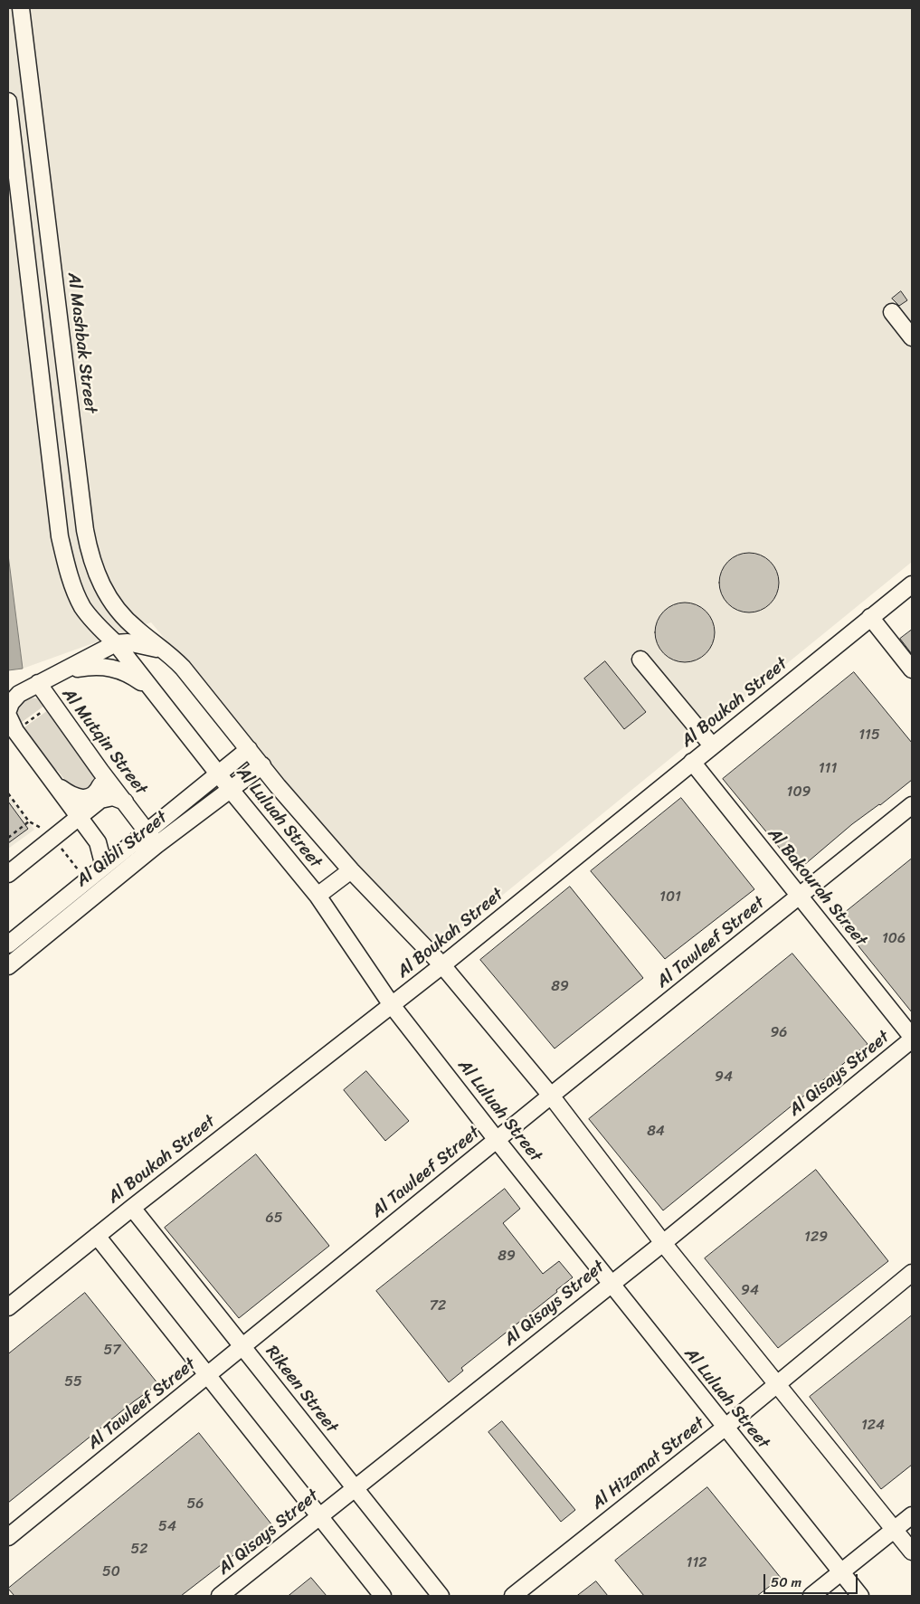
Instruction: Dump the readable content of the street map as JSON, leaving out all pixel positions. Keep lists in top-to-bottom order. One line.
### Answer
{"streets":{"street":["Al Mashbak Street","Al Boukah Street","Al Mutqin Street","Al Luluah Street","Al Qibli Street","Al Bakourah Street","Al Tawleef Street","Al Qisays Street","Rikeen Street","Al Hizamat Street"]},"crossings":[["Al Mashbak Street","Al Luluah Street"],["Al Boukah Street","Al Luluah Street"],["Al Boukah Street","Al Bakourah Street"],["Al Boukah Street","Rikeen Street"],["Al Mutqin Street","Al Luluah Street"],["Al Mutqin Street","Al Qibli Street"],["Al Luluah Street","Al Qibli Street"],["Al Luluah Street","Al Tawleef Street"],["Al Luluah Street","Al Qisays Street"],["Al Luluah Street","Al Hizamat Street"],["Al Bakourah Street","Al Tawleef Street"],["Al Bakourah Street","Al Qisays Street"],["Al Tawleef Street","Rikeen Street"],["Al Qisays Street","Rikeen Street"]],"house_numbers":["115","111","109","101","106","89","96","94","84","65","129","89","94","72","57","55","124","56","54","52","112","50"],"scale_bar":"50 m"}
